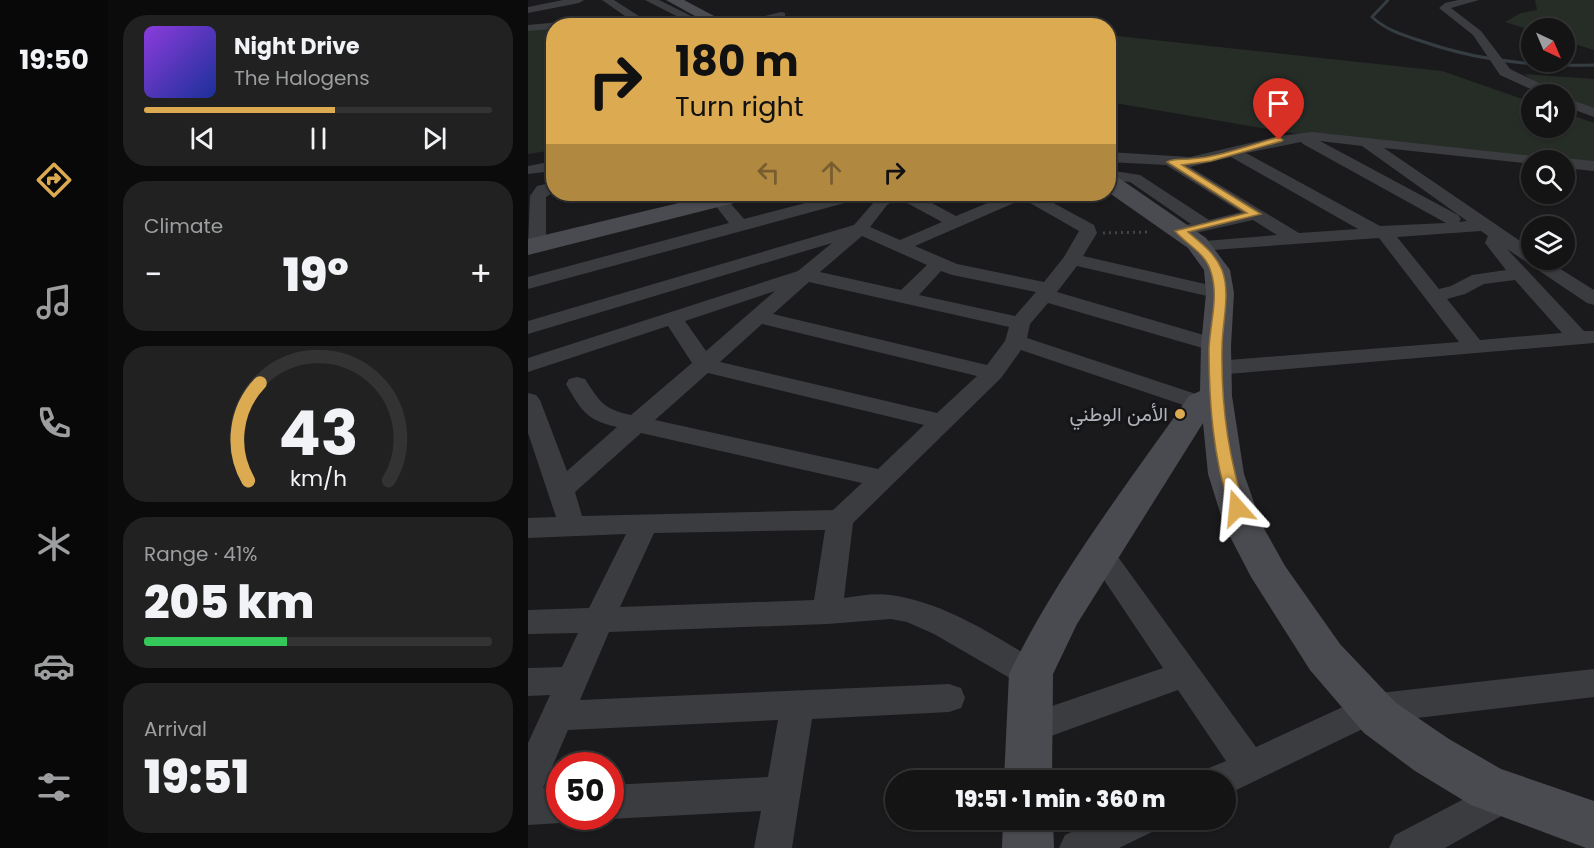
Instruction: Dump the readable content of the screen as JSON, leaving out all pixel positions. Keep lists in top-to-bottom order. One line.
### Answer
{"places":["الأمن الوطني"],"north":"bottom right","page":{"tabs":"19:50","turn":["180 m","Turn right"],"song":["Night Drive","The Halogens"],"tile":["Climate",["Range · 41%","205 km"],["Arrival","19:51"]],"heat":["−","19°","+"],"limit":"50","trip":"19:51 · 1 min · 360 m","gauge":["43","km/h"]}}
